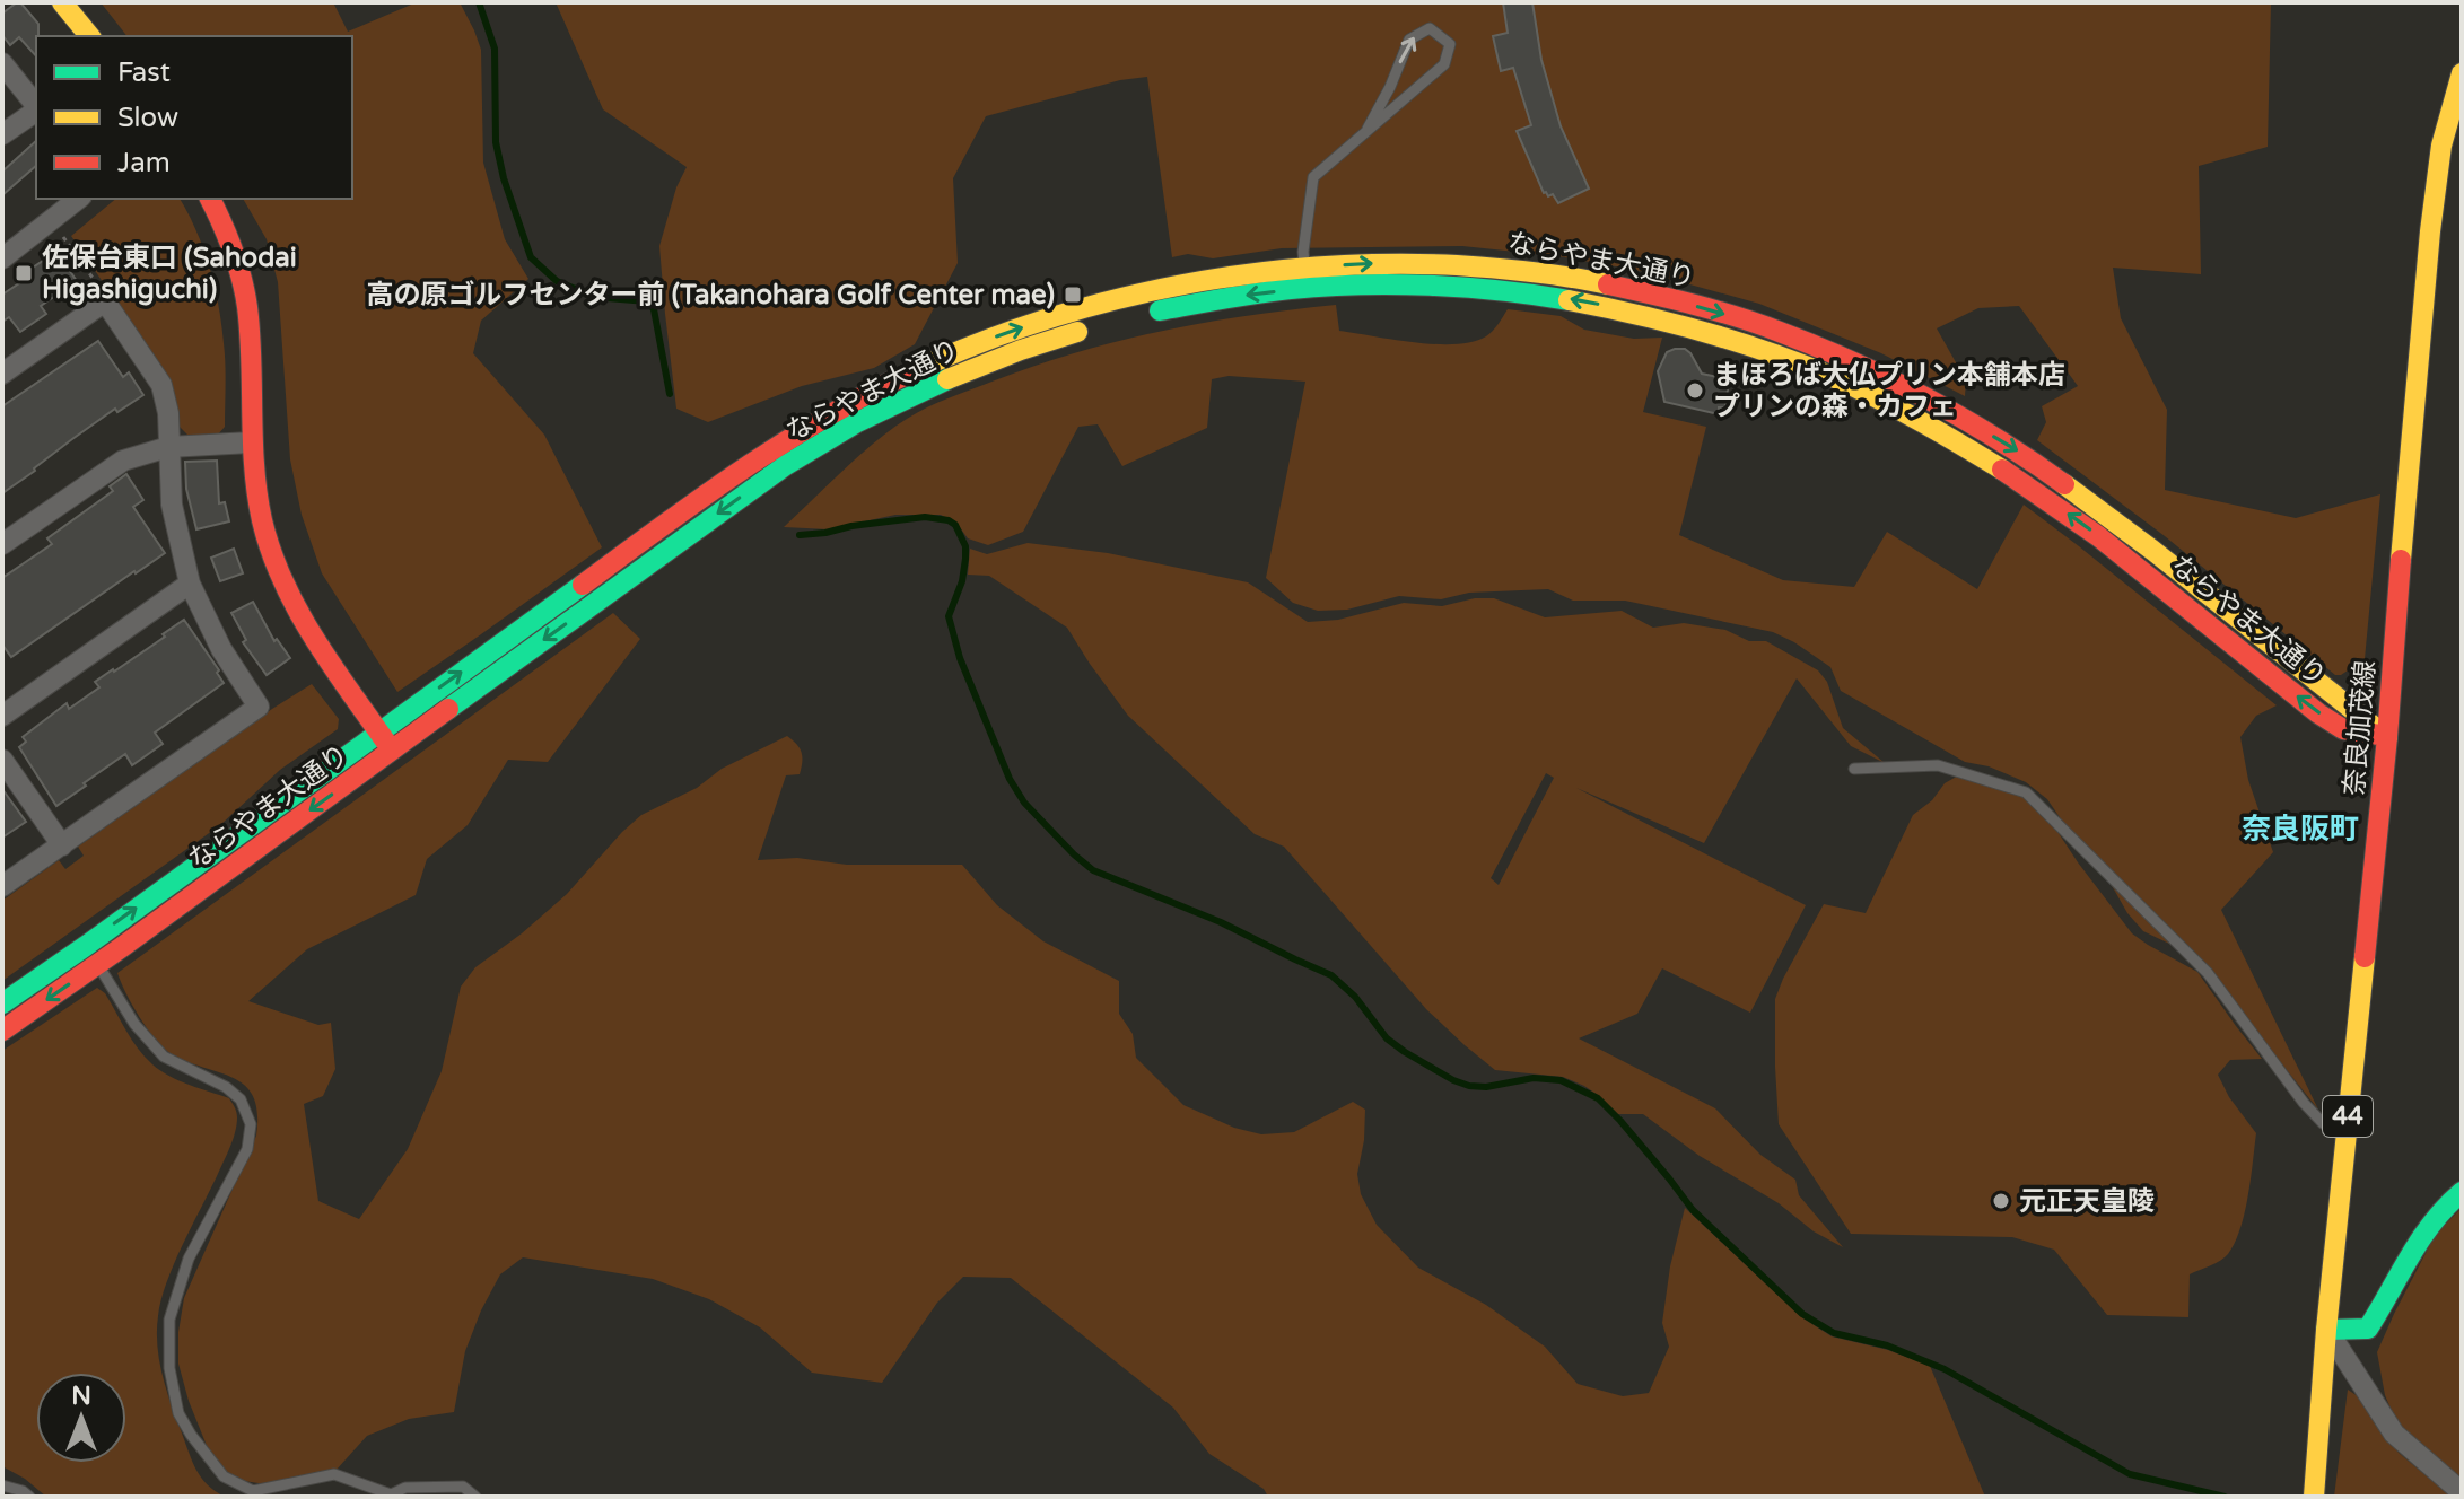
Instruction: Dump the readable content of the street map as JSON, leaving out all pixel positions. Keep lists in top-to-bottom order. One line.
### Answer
{"streets":{"street":["ならやま大通り","奈良加茂線","44"]},"crossings":[["ならやま大通り","奈良加茂線"]],"districts":["奈良阪町"],"places":{"transit":["佐保台東口 (Sahodai Higashiguchi)","高の原ゴルフセンター前 (Takanohara Golf Center mae)"],"other":["まほろば大仏プリン本舗本店 プリンの森・カフェ","元正天皇陵"]},"legend":["Fast","Slow","Jam"],"north":"top"}
